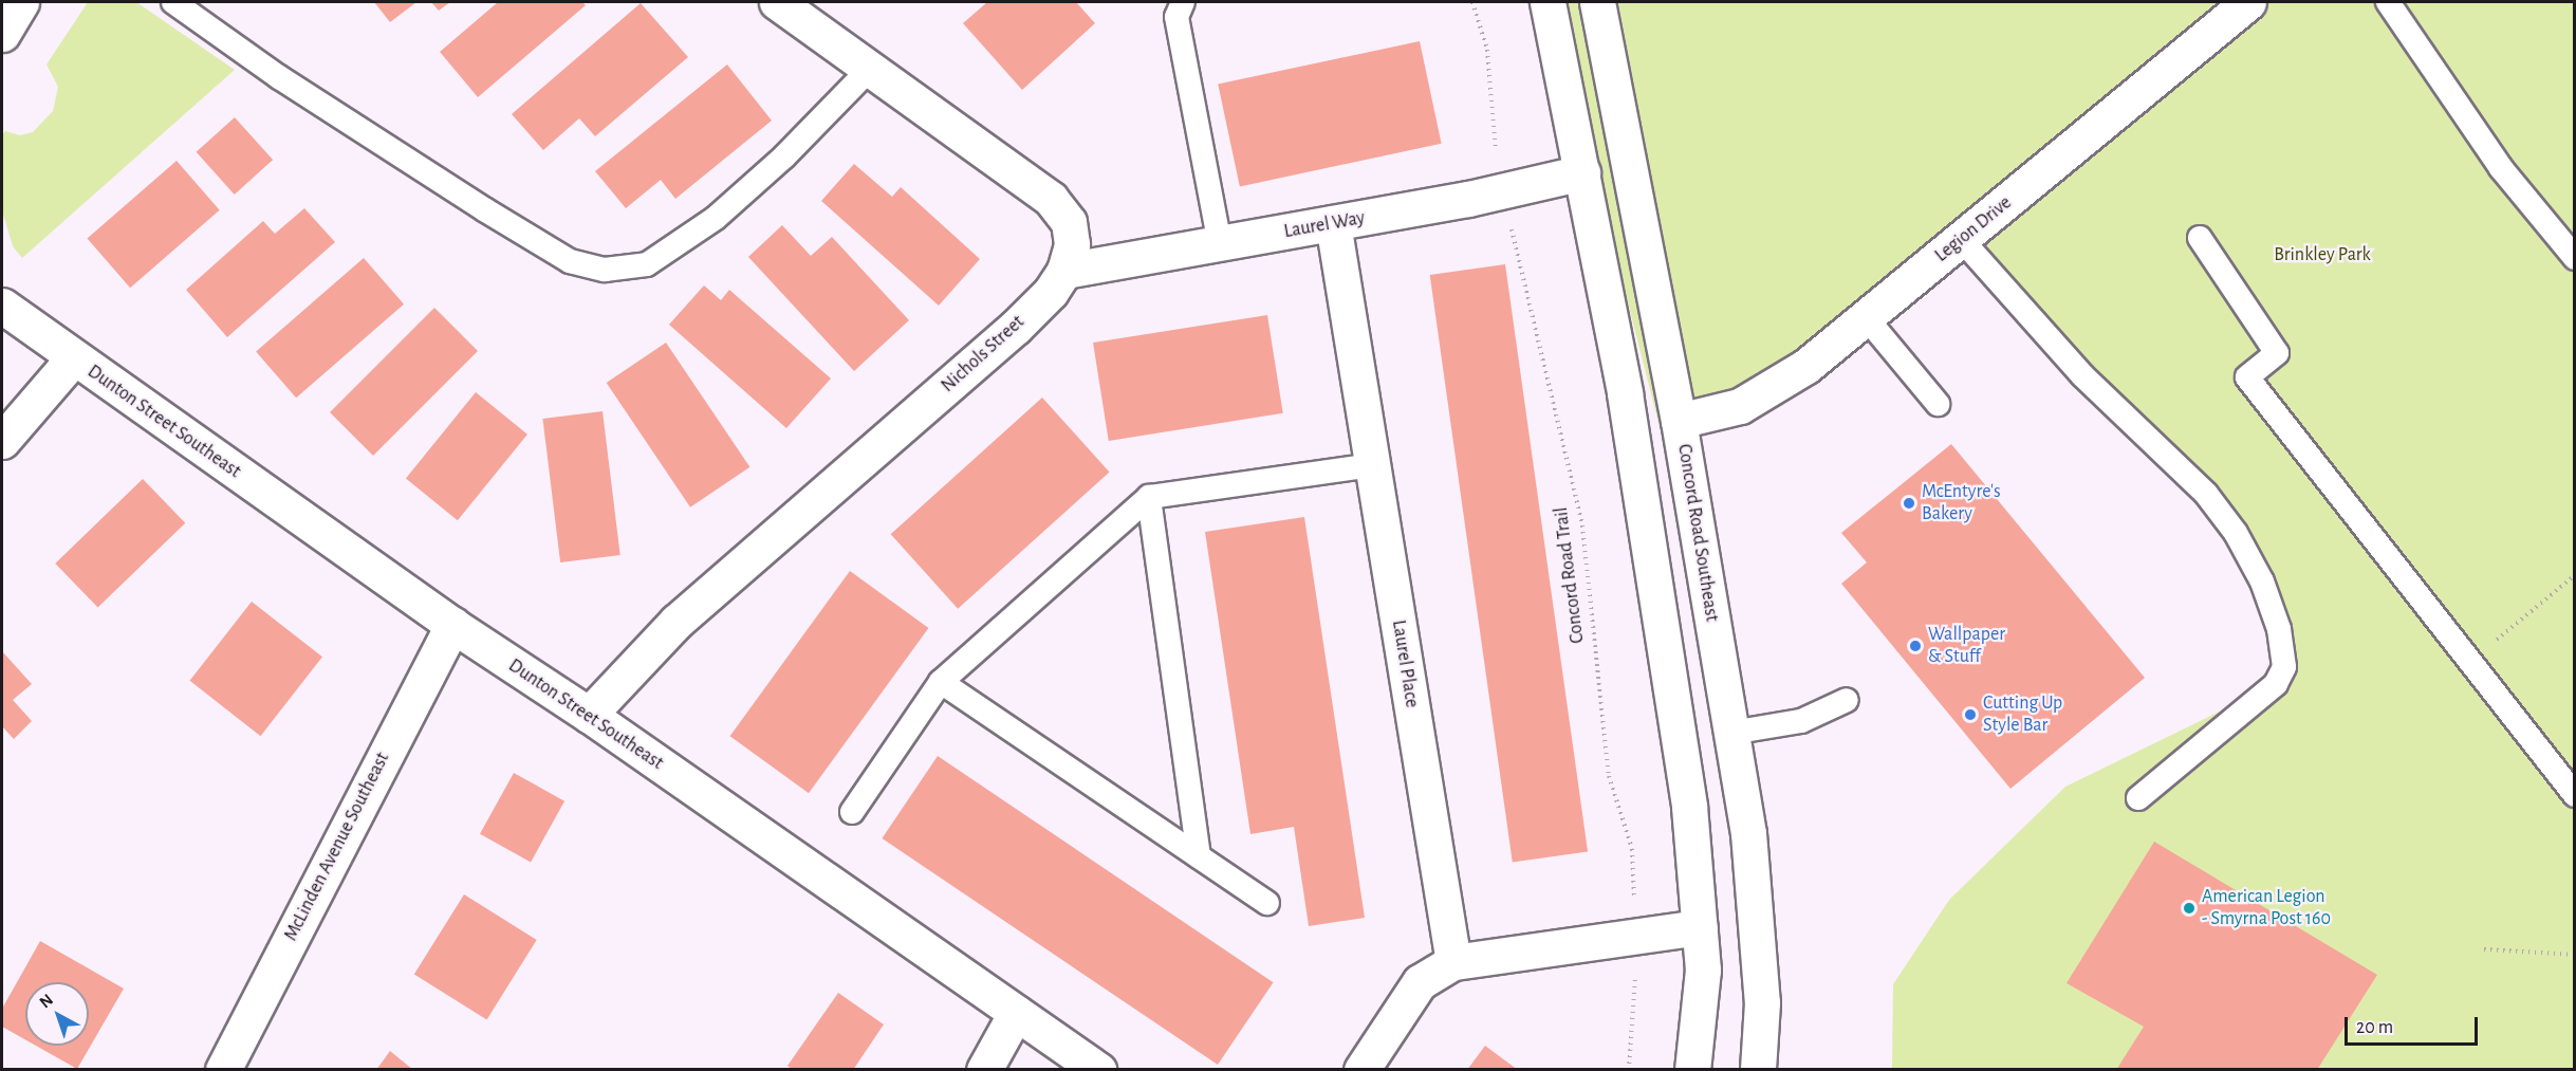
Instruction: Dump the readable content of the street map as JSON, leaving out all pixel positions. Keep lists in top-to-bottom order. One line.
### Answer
{"streets":{"street":["Laurel Way","Legion Drive","Nichols Street","Dunton Street Southeast","Concord Road Southeast","Laurel Place","McLinden Avenue Southeast"],"path":["Concord Road Trail"]},"crossings":[["Laurel Way","Nichols Street"],["Laurel Way","Laurel Place"],["Legion Drive","Concord Road Southeast"],["Nichols Street","Dunton Street Southeast"],["Dunton Street Southeast","McLinden Avenue Southeast"]],"parks":["Brinkley Park"],"places":["McEntyre's Bakery","Wallpaper & Stuff","Cutting Up Style Bar","American Legion - Smyrna Post 160"],"scale_bar":"20 m","north":"top left"}
